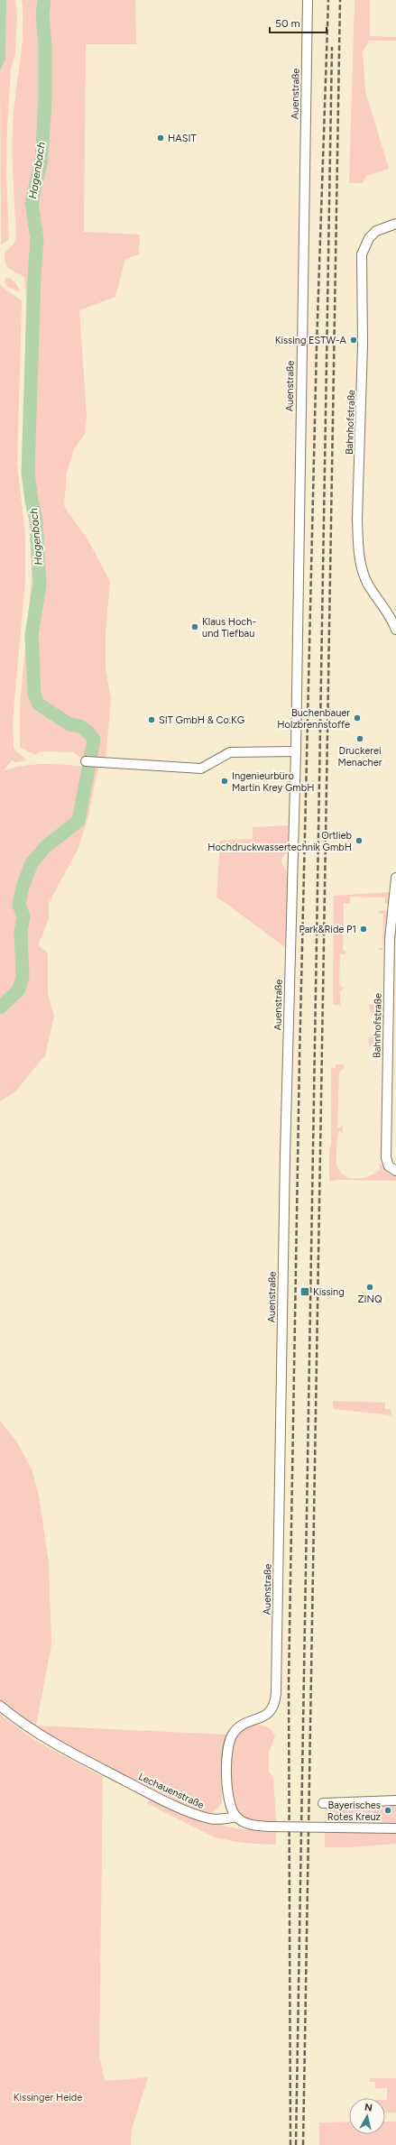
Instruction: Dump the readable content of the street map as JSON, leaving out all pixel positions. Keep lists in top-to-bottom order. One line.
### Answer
{"streets":{"street":["Auenstraße","Bahnhofstraße","Lechauenstraße"]},"crossings":[["Auenstraße","Lechauenstraße"]],"water":["Hagenbach"],"parks":["Kissinger Heide"],"places":{"other":["HASIT","Kissing ESTW-A","Klaus Hoch- und Tiefbau","Buchenbauer Holzbrennstoffe","SIT GmbH & Co.KG","Druckerei Menacher","Ingenieurbüro Martin Krey GmbH","Ortlieb Hochdruckwassertechnik GmbH","Park&Ride P1","ZINQ","Bayerisches Rotes Kreuz"],"transit":["Kissing"]},"scale_bar":"50 m","north":"top"}
